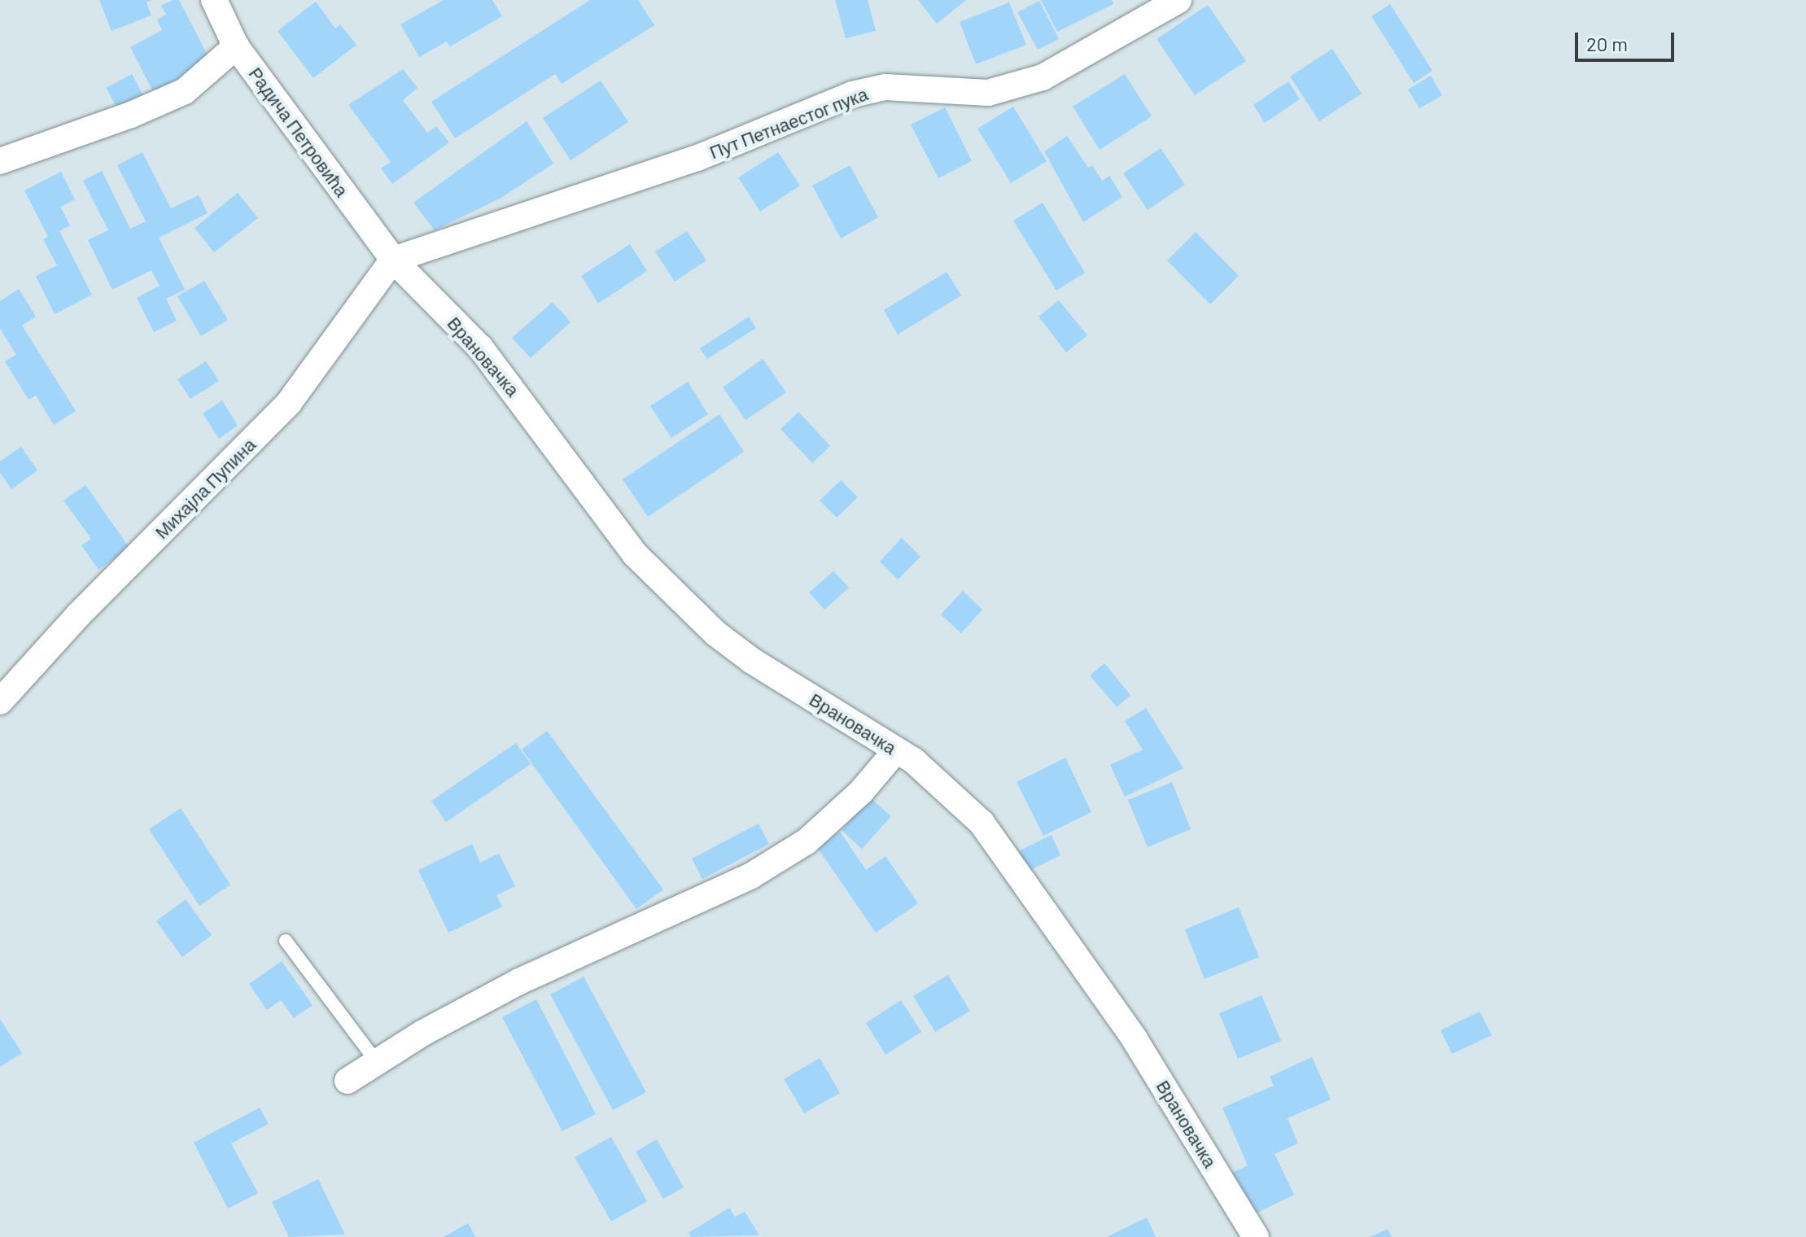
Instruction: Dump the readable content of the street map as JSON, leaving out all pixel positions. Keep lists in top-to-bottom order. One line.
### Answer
{"streets":{"street":["Пут Петнаестог пука","Радича Петровића","Врановачка","Михајла Пупина"]},"crossings":[["Пут Петнаестог пука","Радича Петровића"],["Пут Петнаестог пука","Врановачка"],["Пут Петнаестог пука","Михајла Пупина"],["Радича Петровића","Врановачка"],["Радича Петровића","Михајла Пупина"],["Врановачка","Михајла Пупина"]],"scale_bar":"20 m"}
